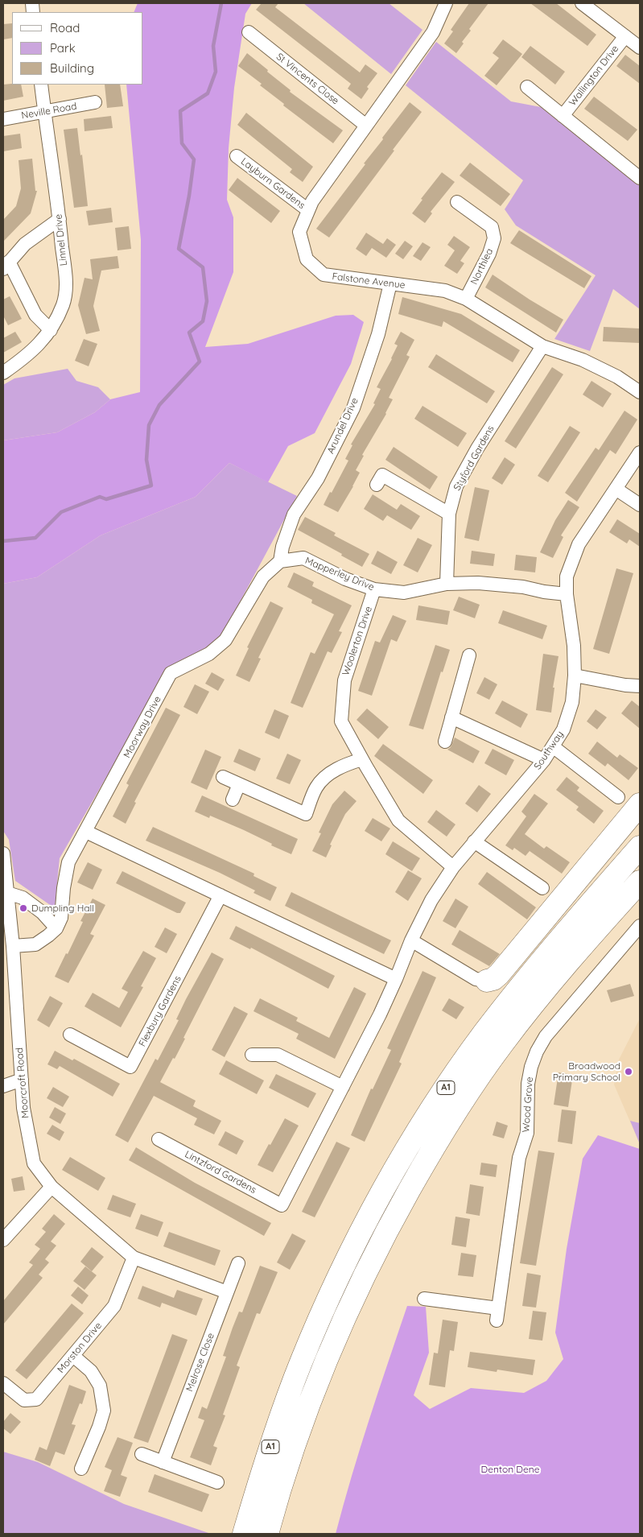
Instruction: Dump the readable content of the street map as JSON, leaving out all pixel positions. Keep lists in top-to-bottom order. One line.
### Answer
{"streets":{"highway":["A1"],"street":["Wallington Drive","St Vincents Close","Neville Road","Layburn Gardens","Linnel Drive","Northlea","Falstone Avenue","Arundel Drive","Styford Gardens","Mapperley Drive","Woolerton Drive","Moorway Drive","Southway","Flexbury Gardens","Moorcroft Road","Wood Grove","Lintzford Gardens","Morston Drive","Melrose Close"]},"crossings":[["St Vincents Close","Falstone Avenue"],["Neville Road","Linnel Drive"],["Layburn Gardens","Falstone Avenue"],["Northlea","Falstone Avenue"],["Falstone Avenue","Arundel Drive"],["Falstone Avenue","Styford Gardens"],["Arundel Drive","Mapperley Drive"],["Arundel Drive","Moorway Drive"],["Styford Gardens","Mapperley Drive"],["Mapperley Drive","Woolerton Drive"],["Mapperley Drive","Moorway Drive"],["Mapperley Drive","Southway"],["Woolerton Drive","Southway"],["Southway","Lintzford Gardens"],["Moorcroft Road","Morston Drive"],["Moorcroft Road","Melrose Close"]],"parks":["Denton Dene"],"places":["Dumpling Hall","Broadwood Primary School"],"legend":["Road","Park","Building"]}
